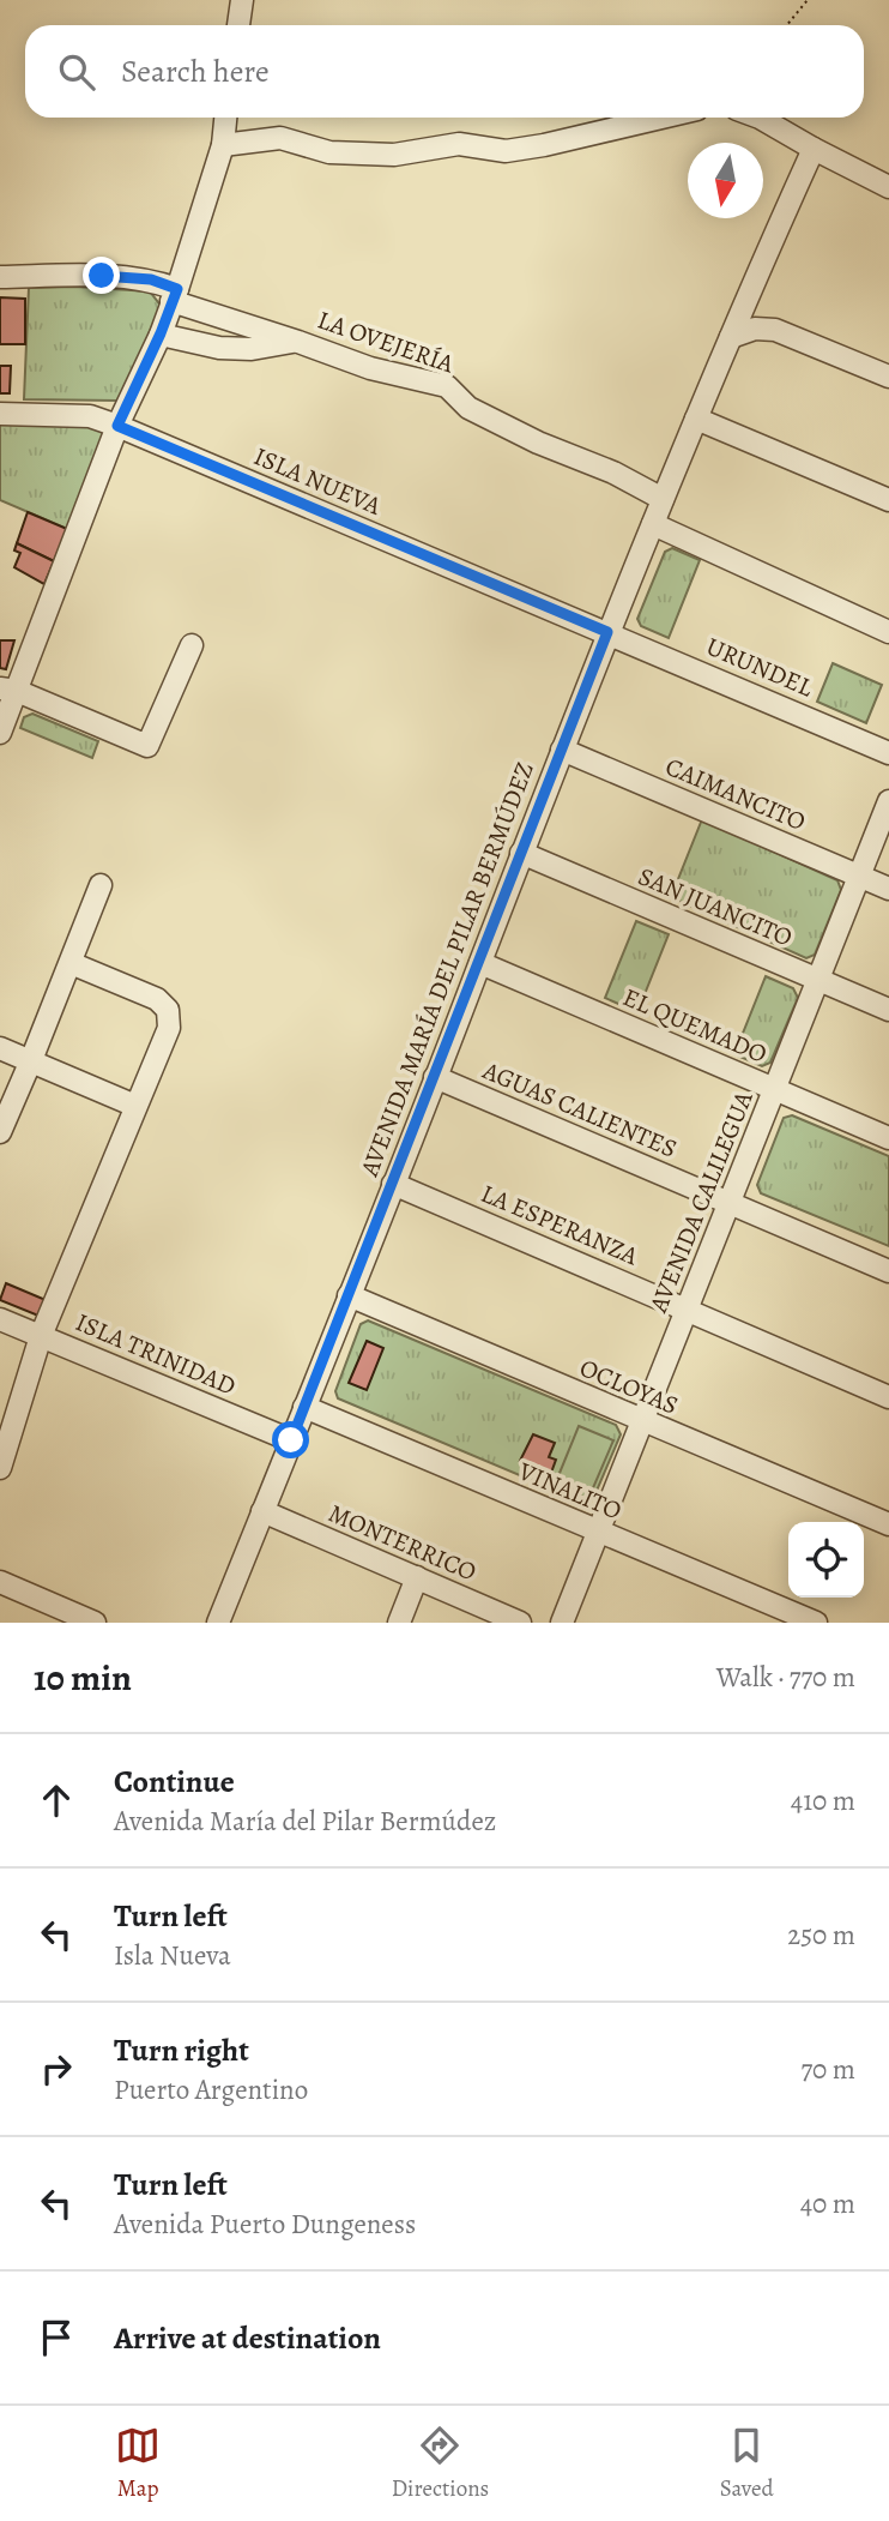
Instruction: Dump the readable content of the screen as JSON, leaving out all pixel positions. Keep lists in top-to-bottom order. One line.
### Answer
{"streets":{"street":["LA OVEJERÍA","ISLA NUEVA","URUNDEL","CAIMANCITO","SAN JUANCITO","AVENIDA MARÍA DEL PILAR BERMÚDEZ","EL QUEMADO","AGUAS CALIENTES","AVENIDA CALILEGUA","LA ESPERANZA","ISLA TRINIDAD","OCLOYAS","VINALITO","MONTERRICO"]},"crossings":[["LA OVEJERÍA","AVENIDA MARÍA DEL PILAR BERMÚDEZ"],["ISLA NUEVA","URUNDEL"],["ISLA NUEVA","AVENIDA MARÍA DEL PILAR BERMÚDEZ"],["URUNDEL","AVENIDA MARÍA DEL PILAR BERMÚDEZ"],["CAIMANCITO","AVENIDA MARÍA DEL PILAR BERMÚDEZ"],["CAIMANCITO","AVENIDA CALILEGUA"],["SAN JUANCITO","AVENIDA MARÍA DEL PILAR BERMÚDEZ"],["SAN JUANCITO","AVENIDA CALILEGUA"],["AVENIDA MARÍA DEL PILAR BERMÚDEZ","EL QUEMADO"],["AVENIDA MARÍA DEL PILAR BERMÚDEZ","AGUAS CALIENTES"],["AVENIDA MARÍA DEL PILAR BERMÚDEZ","LA ESPERANZA"],["AVENIDA MARÍA DEL PILAR BERMÚDEZ","ISLA TRINIDAD"],["AVENIDA MARÍA DEL PILAR BERMÚDEZ","OCLOYAS"],["AVENIDA MARÍA DEL PILAR BERMÚDEZ","VINALITO"],["AVENIDA MARÍA DEL PILAR BERMÚDEZ","MONTERRICO"],["EL QUEMADO","AVENIDA CALILEGUA"],["AGUAS CALIENTES","AVENIDA CALILEGUA"],["AVENIDA CALILEGUA","LA ESPERANZA"],["AVENIDA CALILEGUA","OCLOYAS"],["AVENIDA CALILEGUA","VINALITO"]],"north":"bottom","page":{"search":"Search here","heading":["10 min","Walk · 770 m"],"list":[["Continue","Avenida María del Pilar Bermúdez","410 m"],["Turn left","Isla Nueva","250 m"],["Turn right","Puerto Argentino","70 m"],["Turn left","Avenida Puerto Dungeness","40 m"],"Arrive at destination"],"nav":["Map","Directions","Saved"]}}
